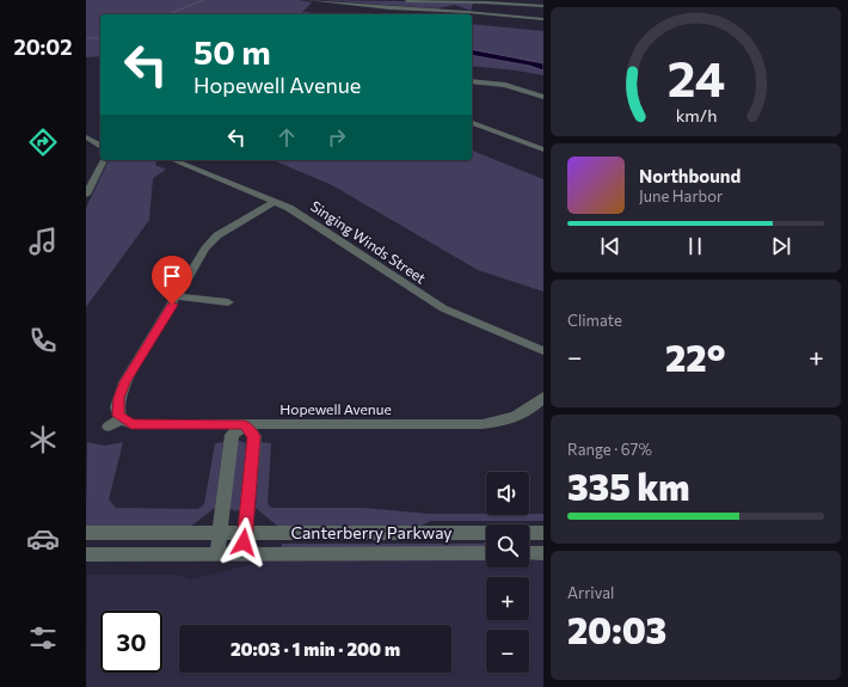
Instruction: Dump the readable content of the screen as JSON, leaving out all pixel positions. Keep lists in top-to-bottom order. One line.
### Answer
{"streets":{"street":["Singing Winds Street","Hopewell Avenue","Canterberry Parkway"]},"page":{"tabs":"20:02","turn":["50 m","Hopewell Avenue"],"song":["Northbound","June Harbor"],"tile":["Climate",["Range · 67%","335 km"],["Arrival","20:03"]],"heat":["−","22°","+"],"map_buttons":["+","−"],"limit":"30","trip":"20:03 · 1 min · 200 m","gauge":["24","km/h"]}}
